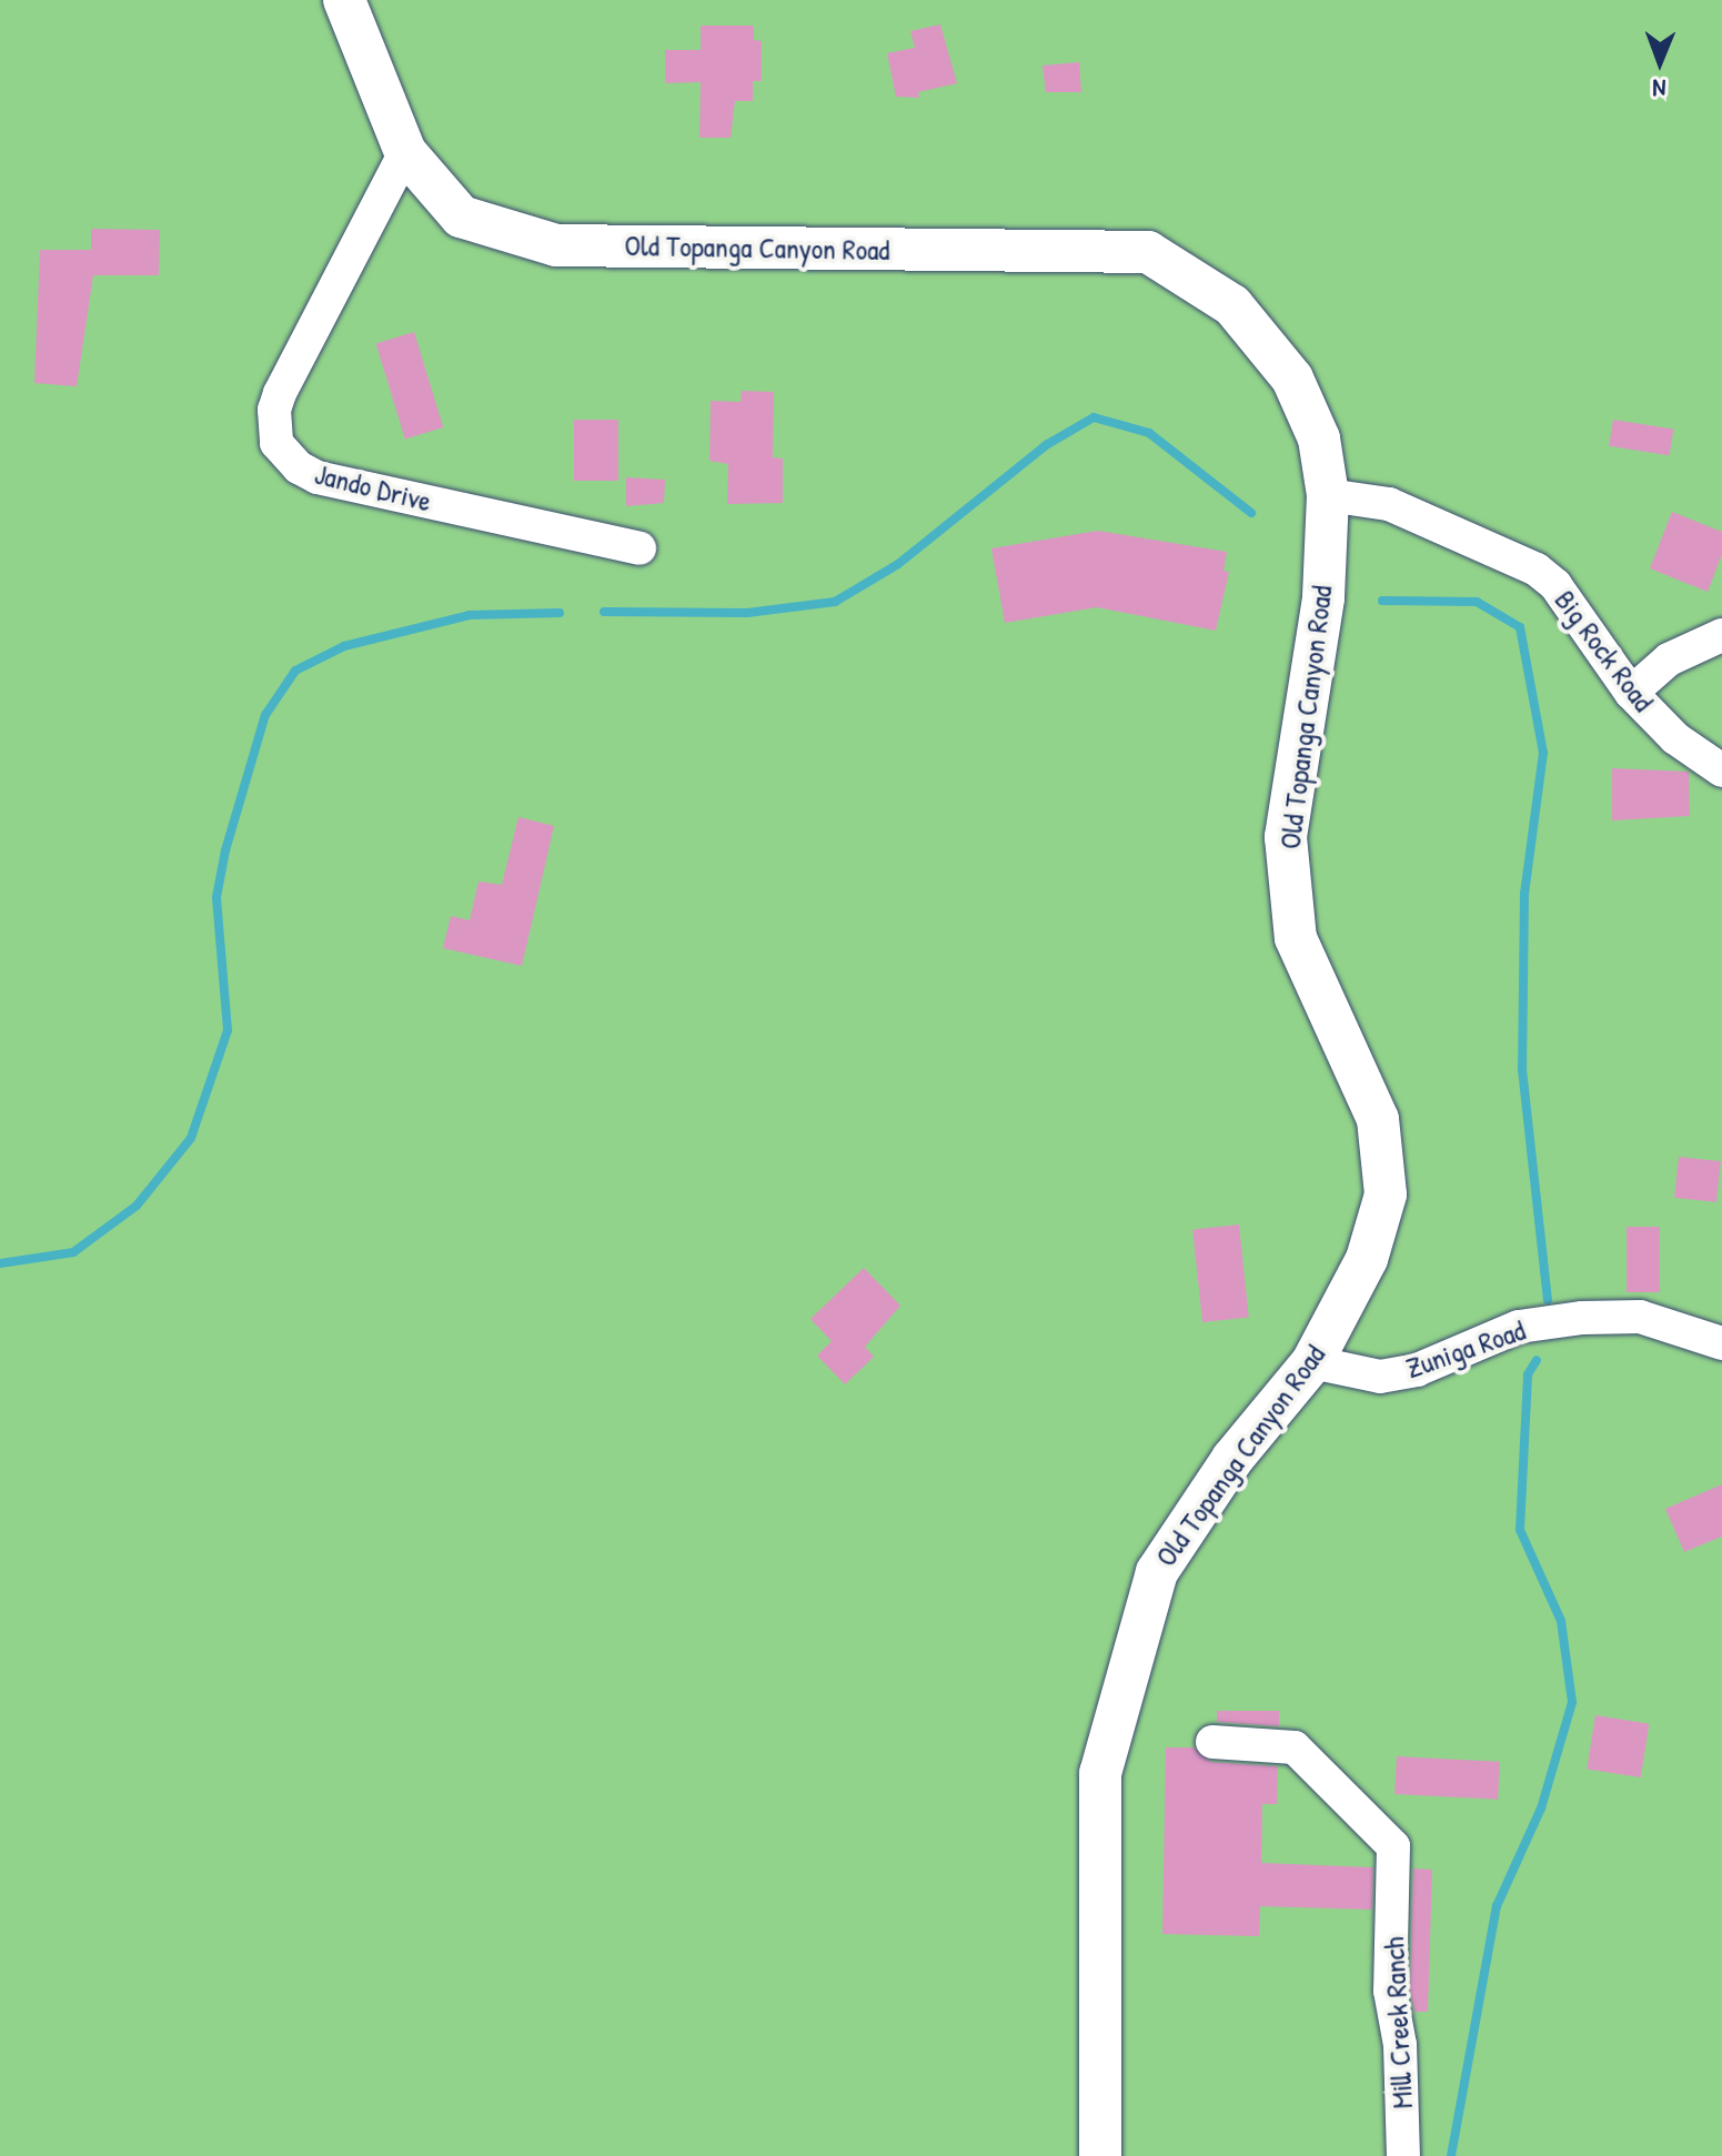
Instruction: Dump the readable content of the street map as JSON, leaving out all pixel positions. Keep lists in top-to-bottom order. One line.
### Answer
{"streets":{"main road":["Old Topanga Canyon Road"],"street":["Jando Drive","Big Rock Road","Zuniga Road","Mill Creek Ranch"]},"crossings":[["Old Topanga Canyon Road","Jando Drive"],["Old Topanga Canyon Road","Big Rock Road"],["Old Topanga Canyon Road","Zuniga Road"]],"north":"bottom"}
